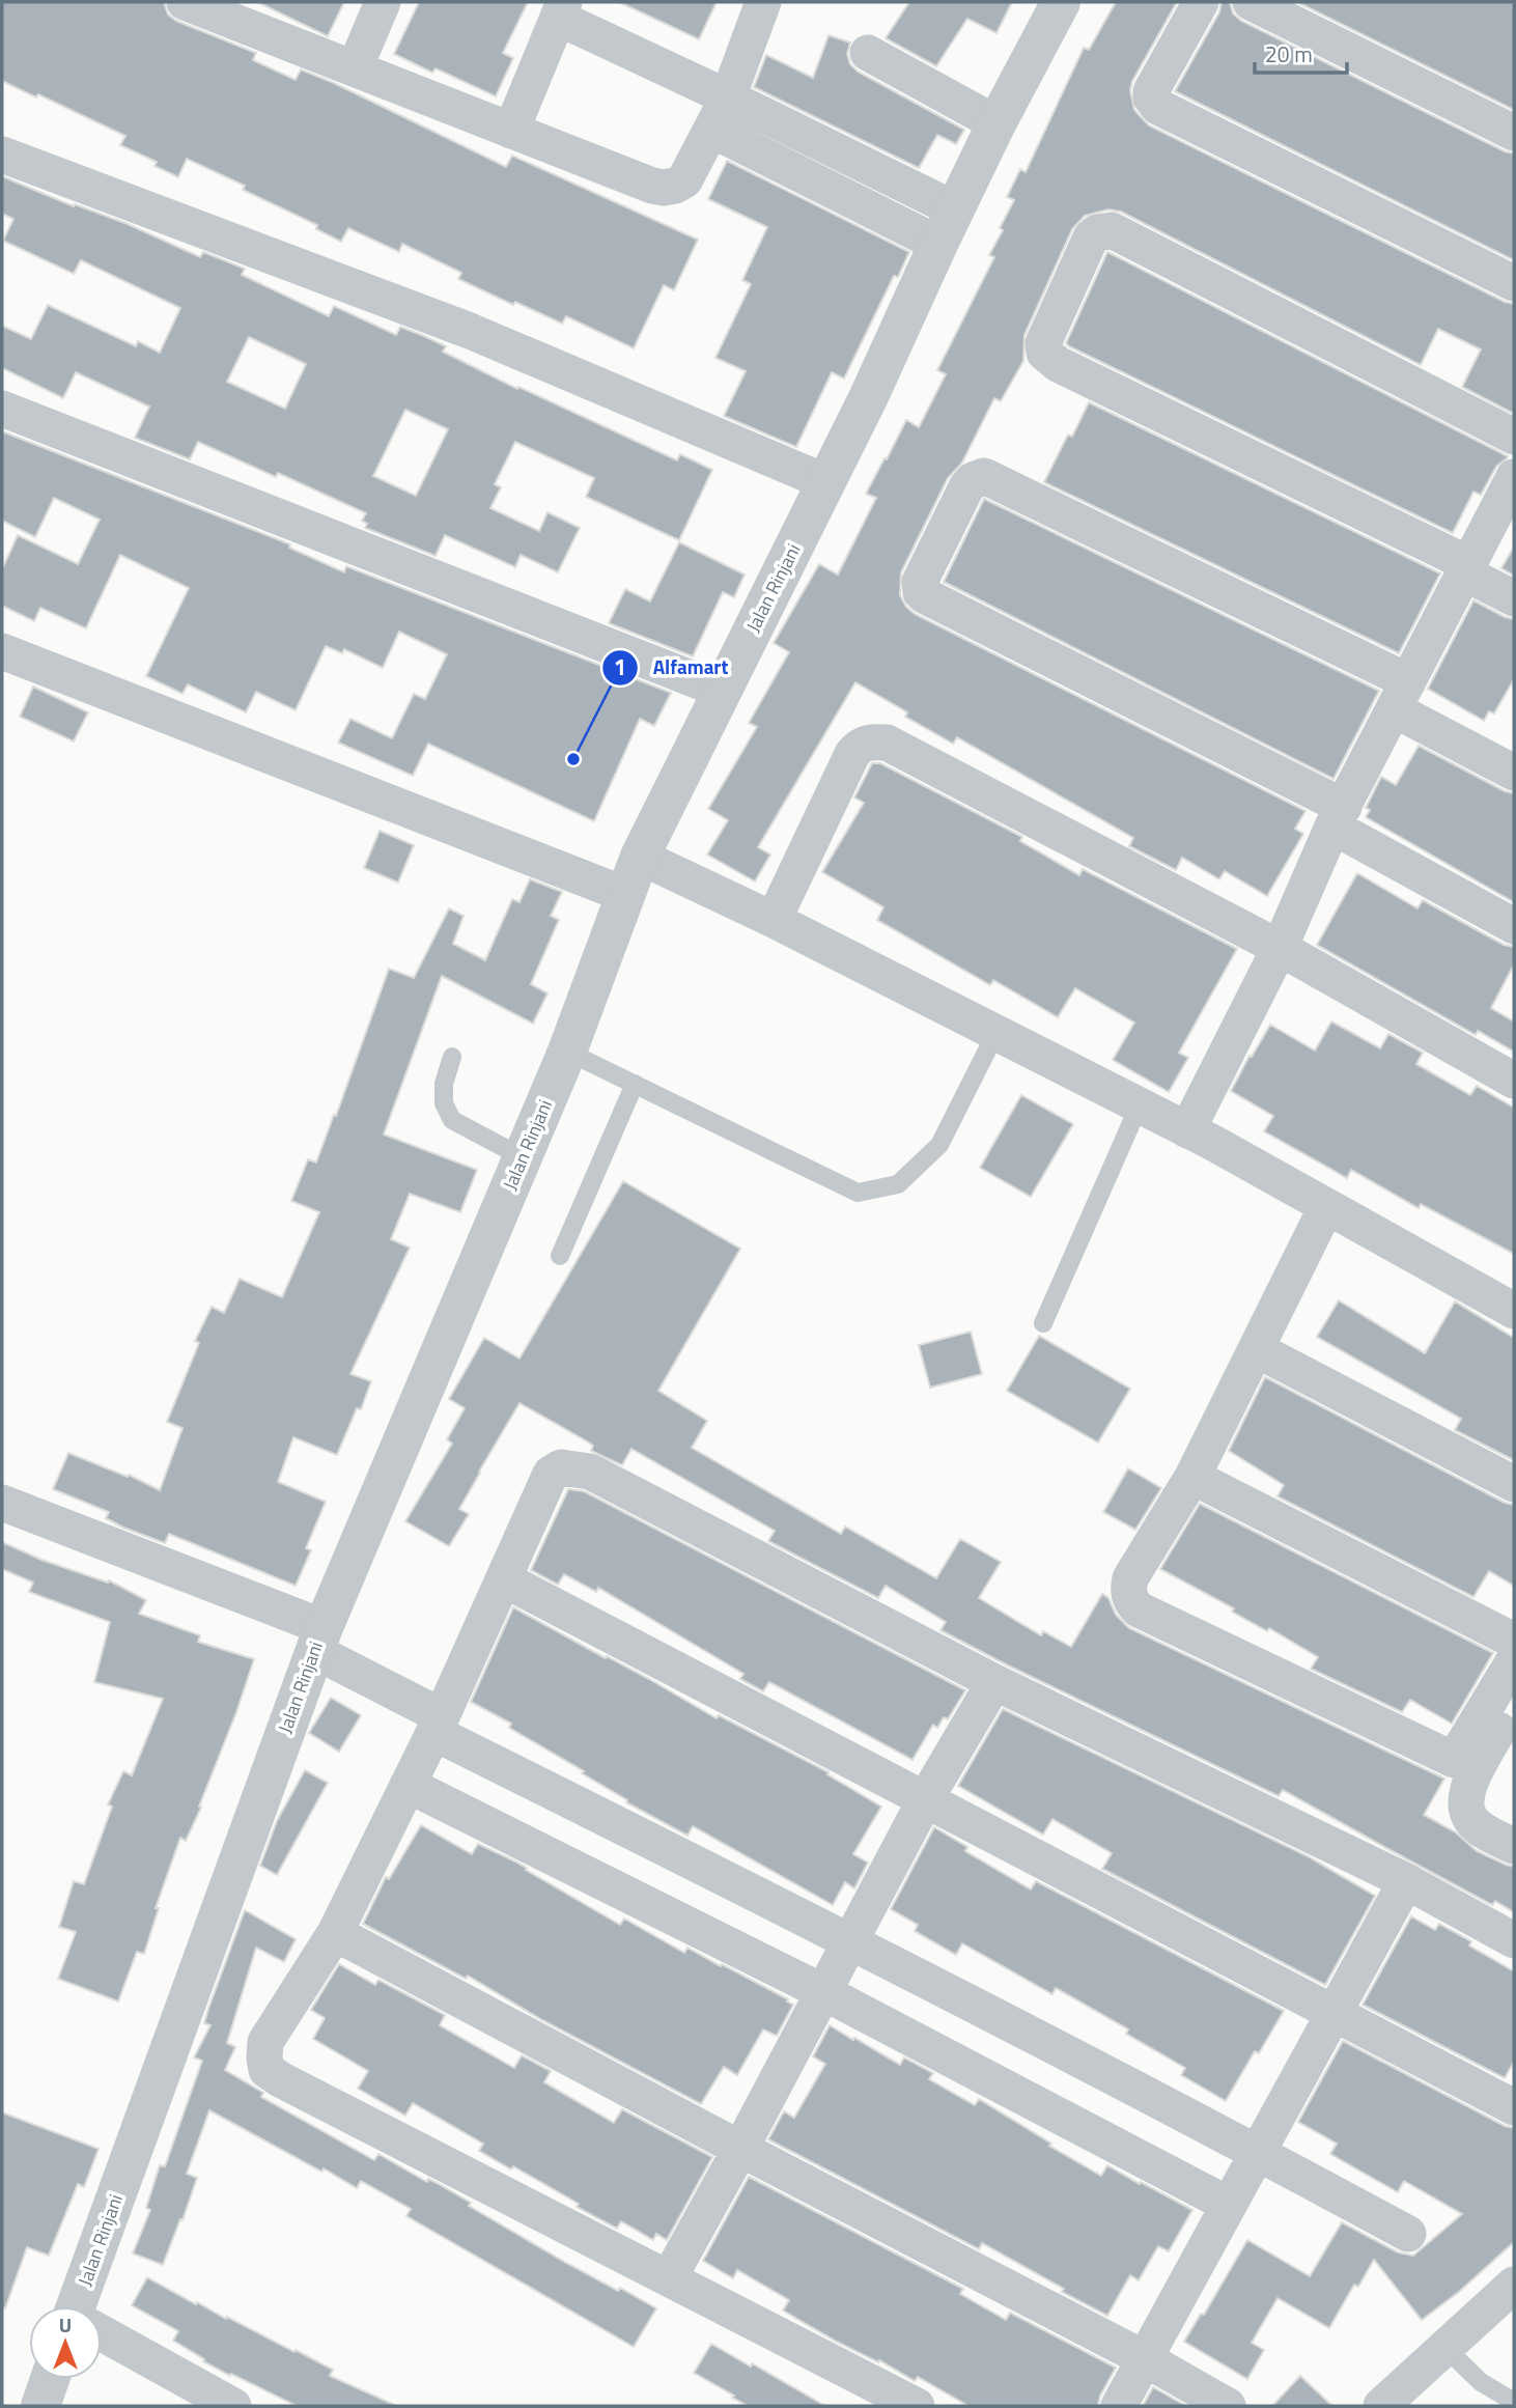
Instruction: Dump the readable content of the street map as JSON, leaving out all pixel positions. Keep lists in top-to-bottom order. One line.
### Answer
{"streets":{"street":["Jalan Rinjani"]},"places":["Alfamart"],"scale_bar":"20 m","north":"top"}
